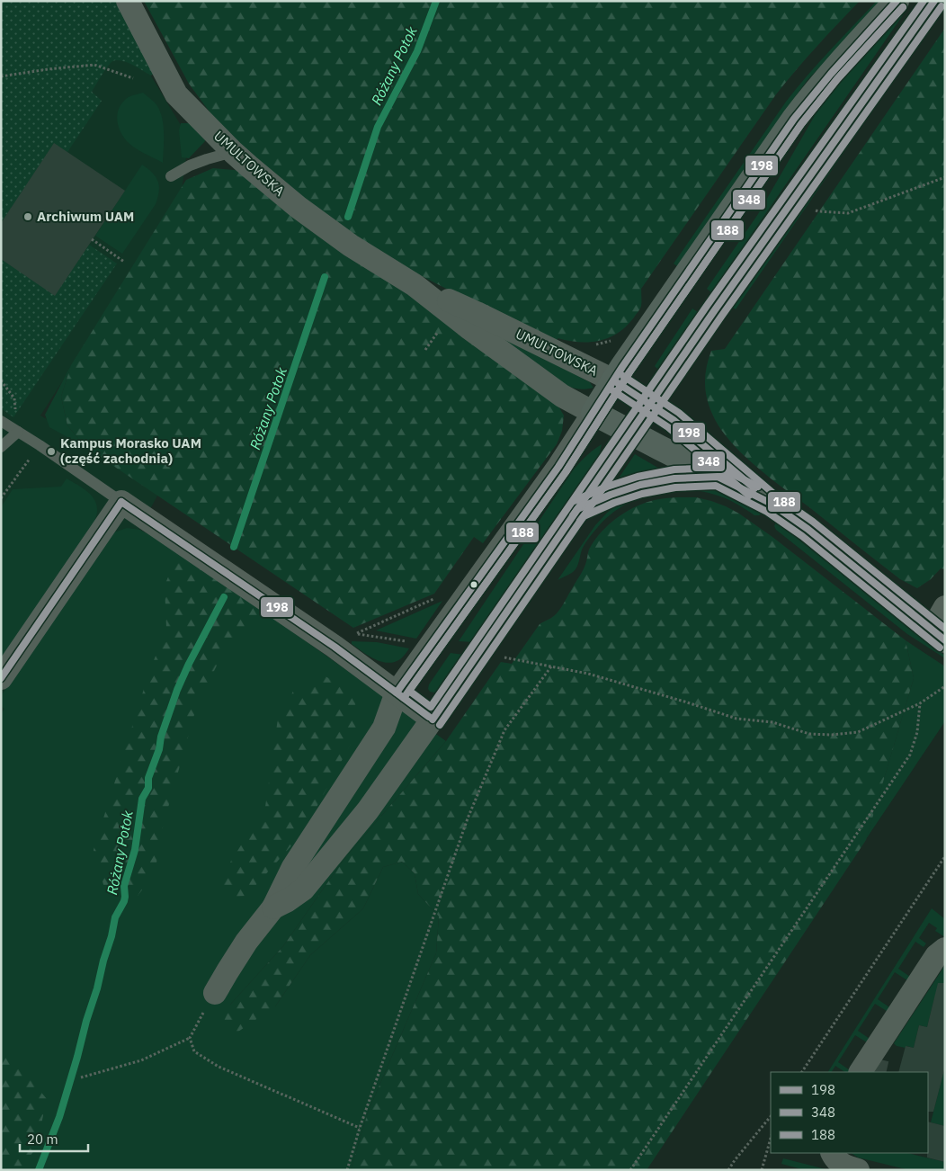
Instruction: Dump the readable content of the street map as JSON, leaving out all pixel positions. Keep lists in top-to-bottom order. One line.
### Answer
{"streets":{"street":["UMULTOWSKA"]},"water":["Różany Potok"],"places":["Archiwum UAM","Kampus Morasko UAM (część zachodnia)"],"lines":["transit line 198","transit line 188","transit line 348"],"legend":["198","348","188"],"scale_bar":"20 m"}
